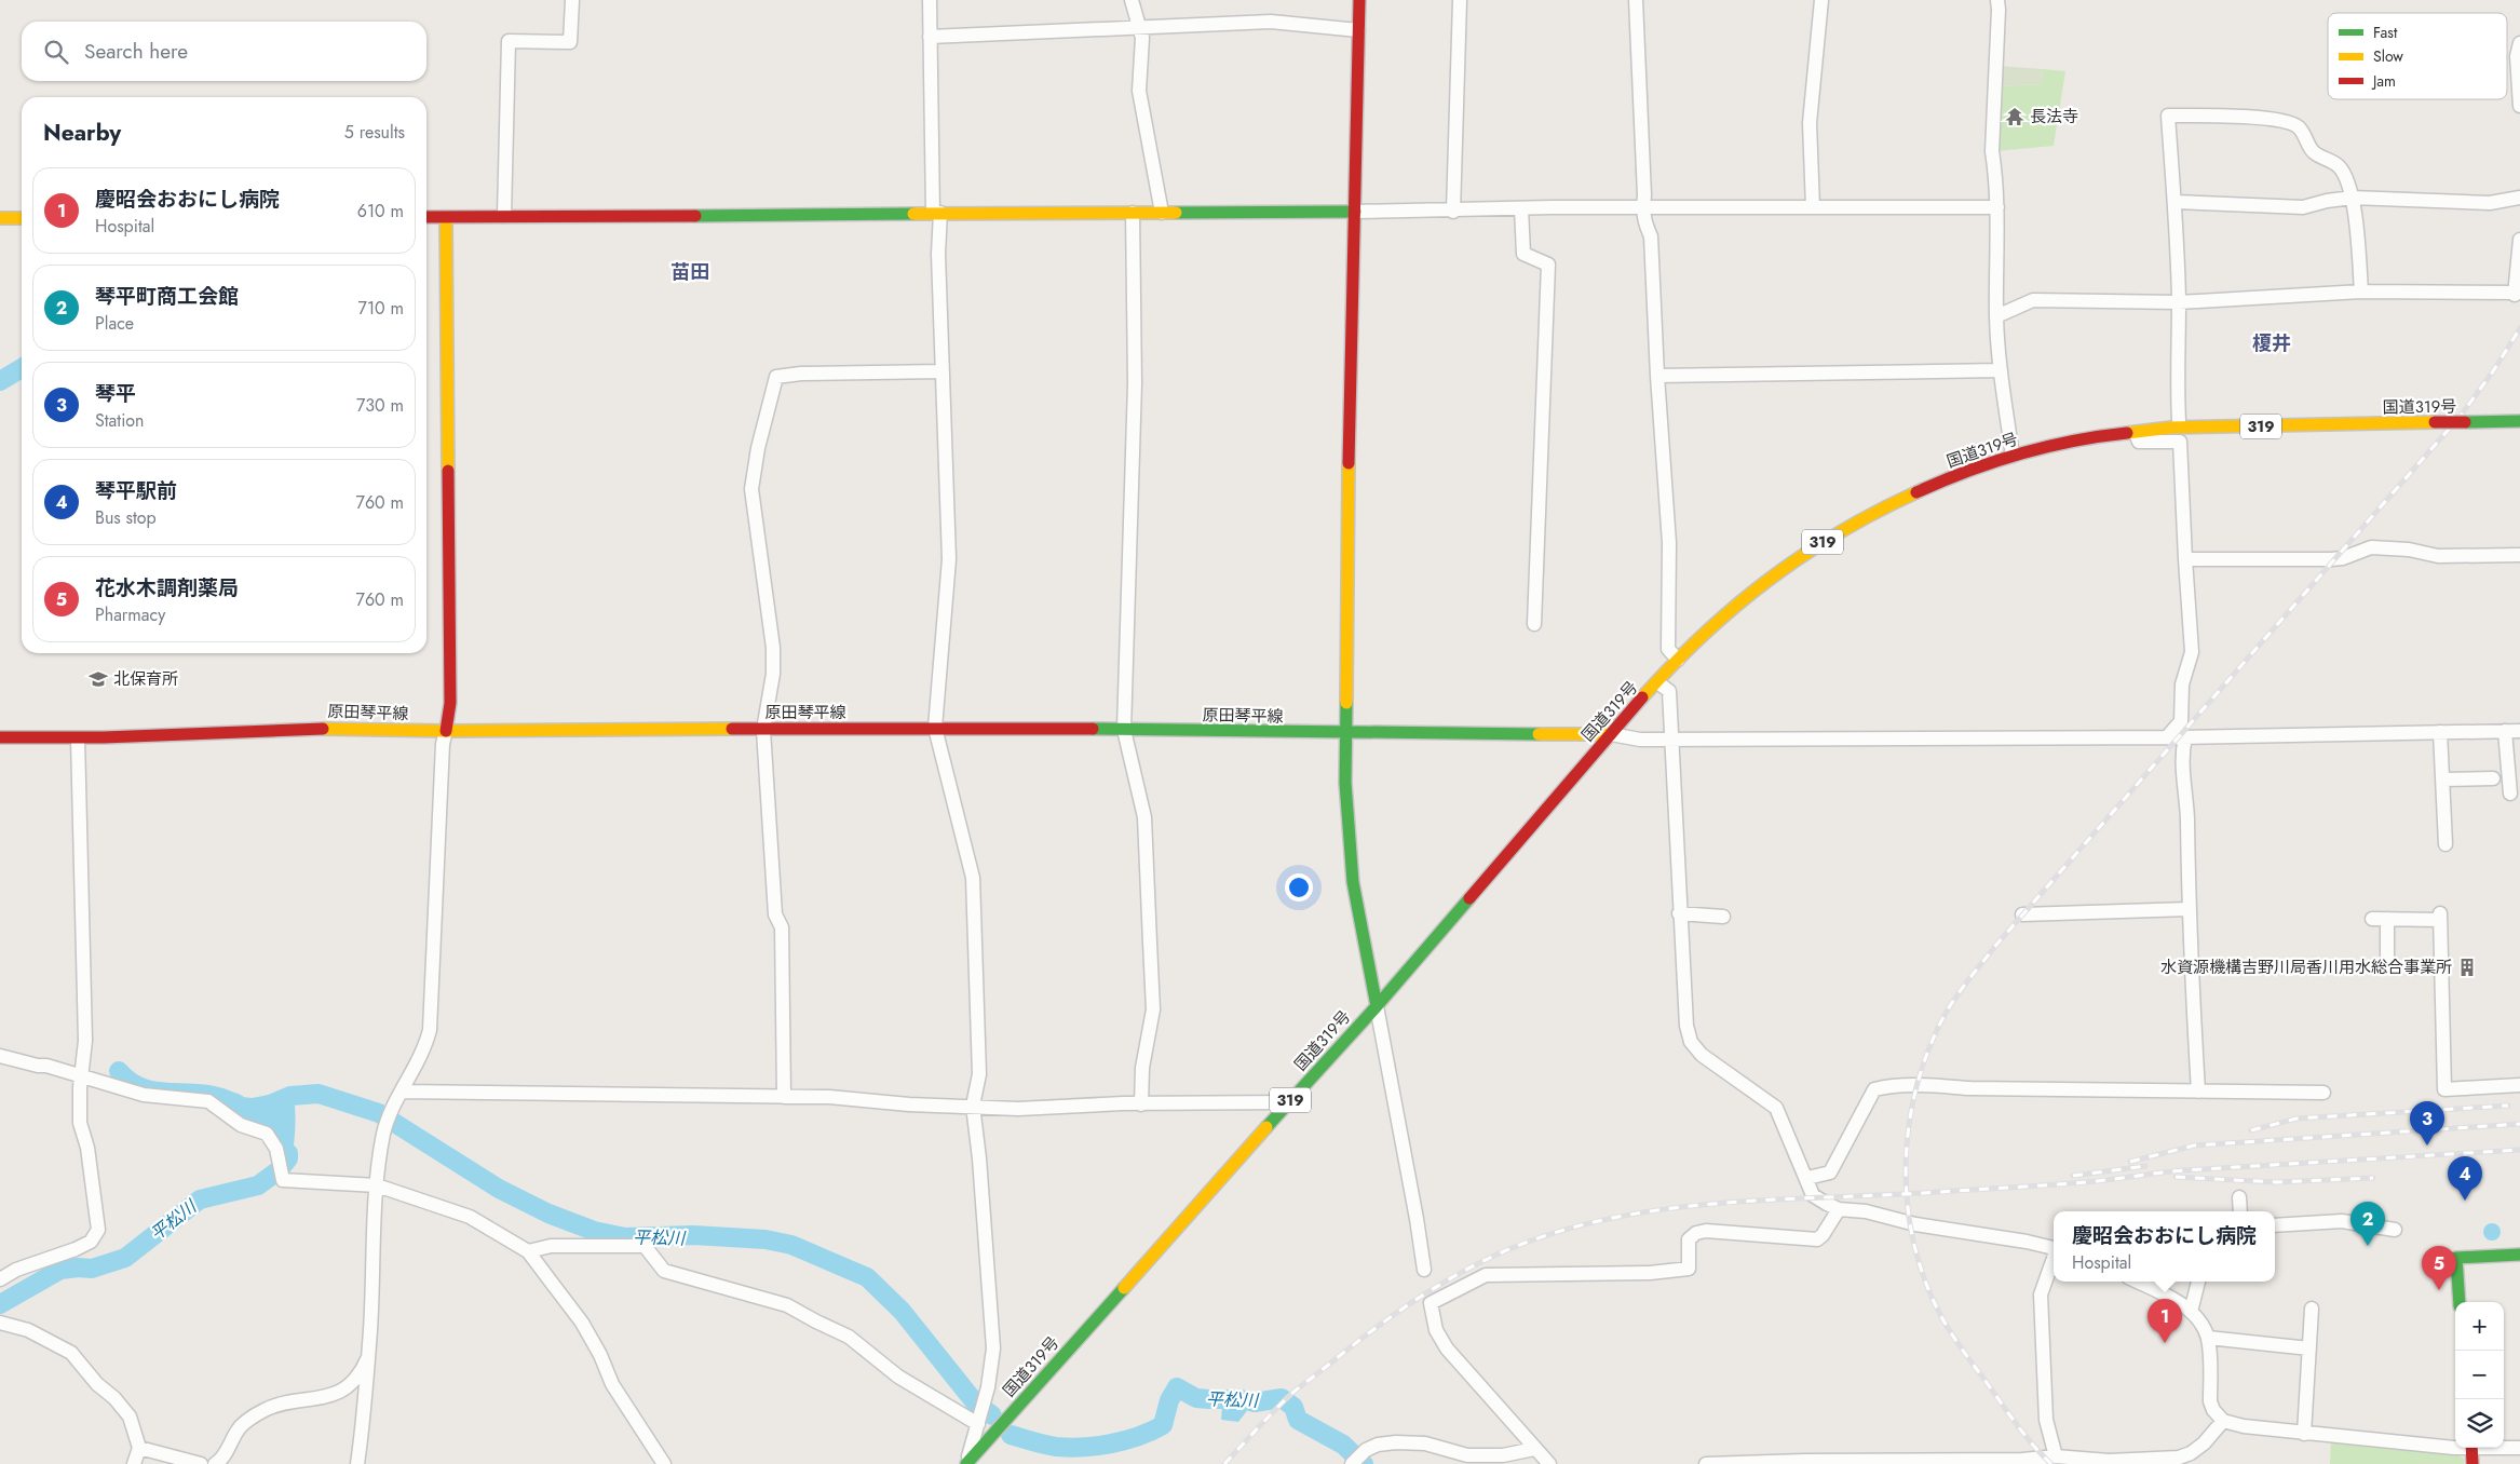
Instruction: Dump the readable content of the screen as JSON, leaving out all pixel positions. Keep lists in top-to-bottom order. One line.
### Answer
{"streets":{"main road":["国道319号","319","原田琴平線"]},"crossings":[["国道319号","原田琴平線"]],"districts":["苗田","榎井"],"water":["平松川"],"places":{"temple":["長法寺"],"school or university":["北保育所"],"building":["水資源機構吉野川局香川用水総合事業所"]},"legend":["Fast","Slow","Jam"],"page":{"search":"Search here","heading":["Nearby","5 results"],"list":[{"mark":"1","name":"慶昭会おおにし病院","note":"Hospital","value":"610 m"},{"mark":"2","name":"琴平町商工会館","note":"Place","value":"710 m"},{"mark":"3","name":"琴平","note":"Station","value":"730 m"},{"mark":"4","name":"琴平駅前","note":"Bus stop","value":"760 m"},{"mark":"5","name":"花水木調剤薬局","note":"Pharmacy","value":"760 m"}],"pins":["3","4","2","5","1"],"popup":["慶昭会おおにし病院","Hospital"],"map_buttons":["+","−"]}}
